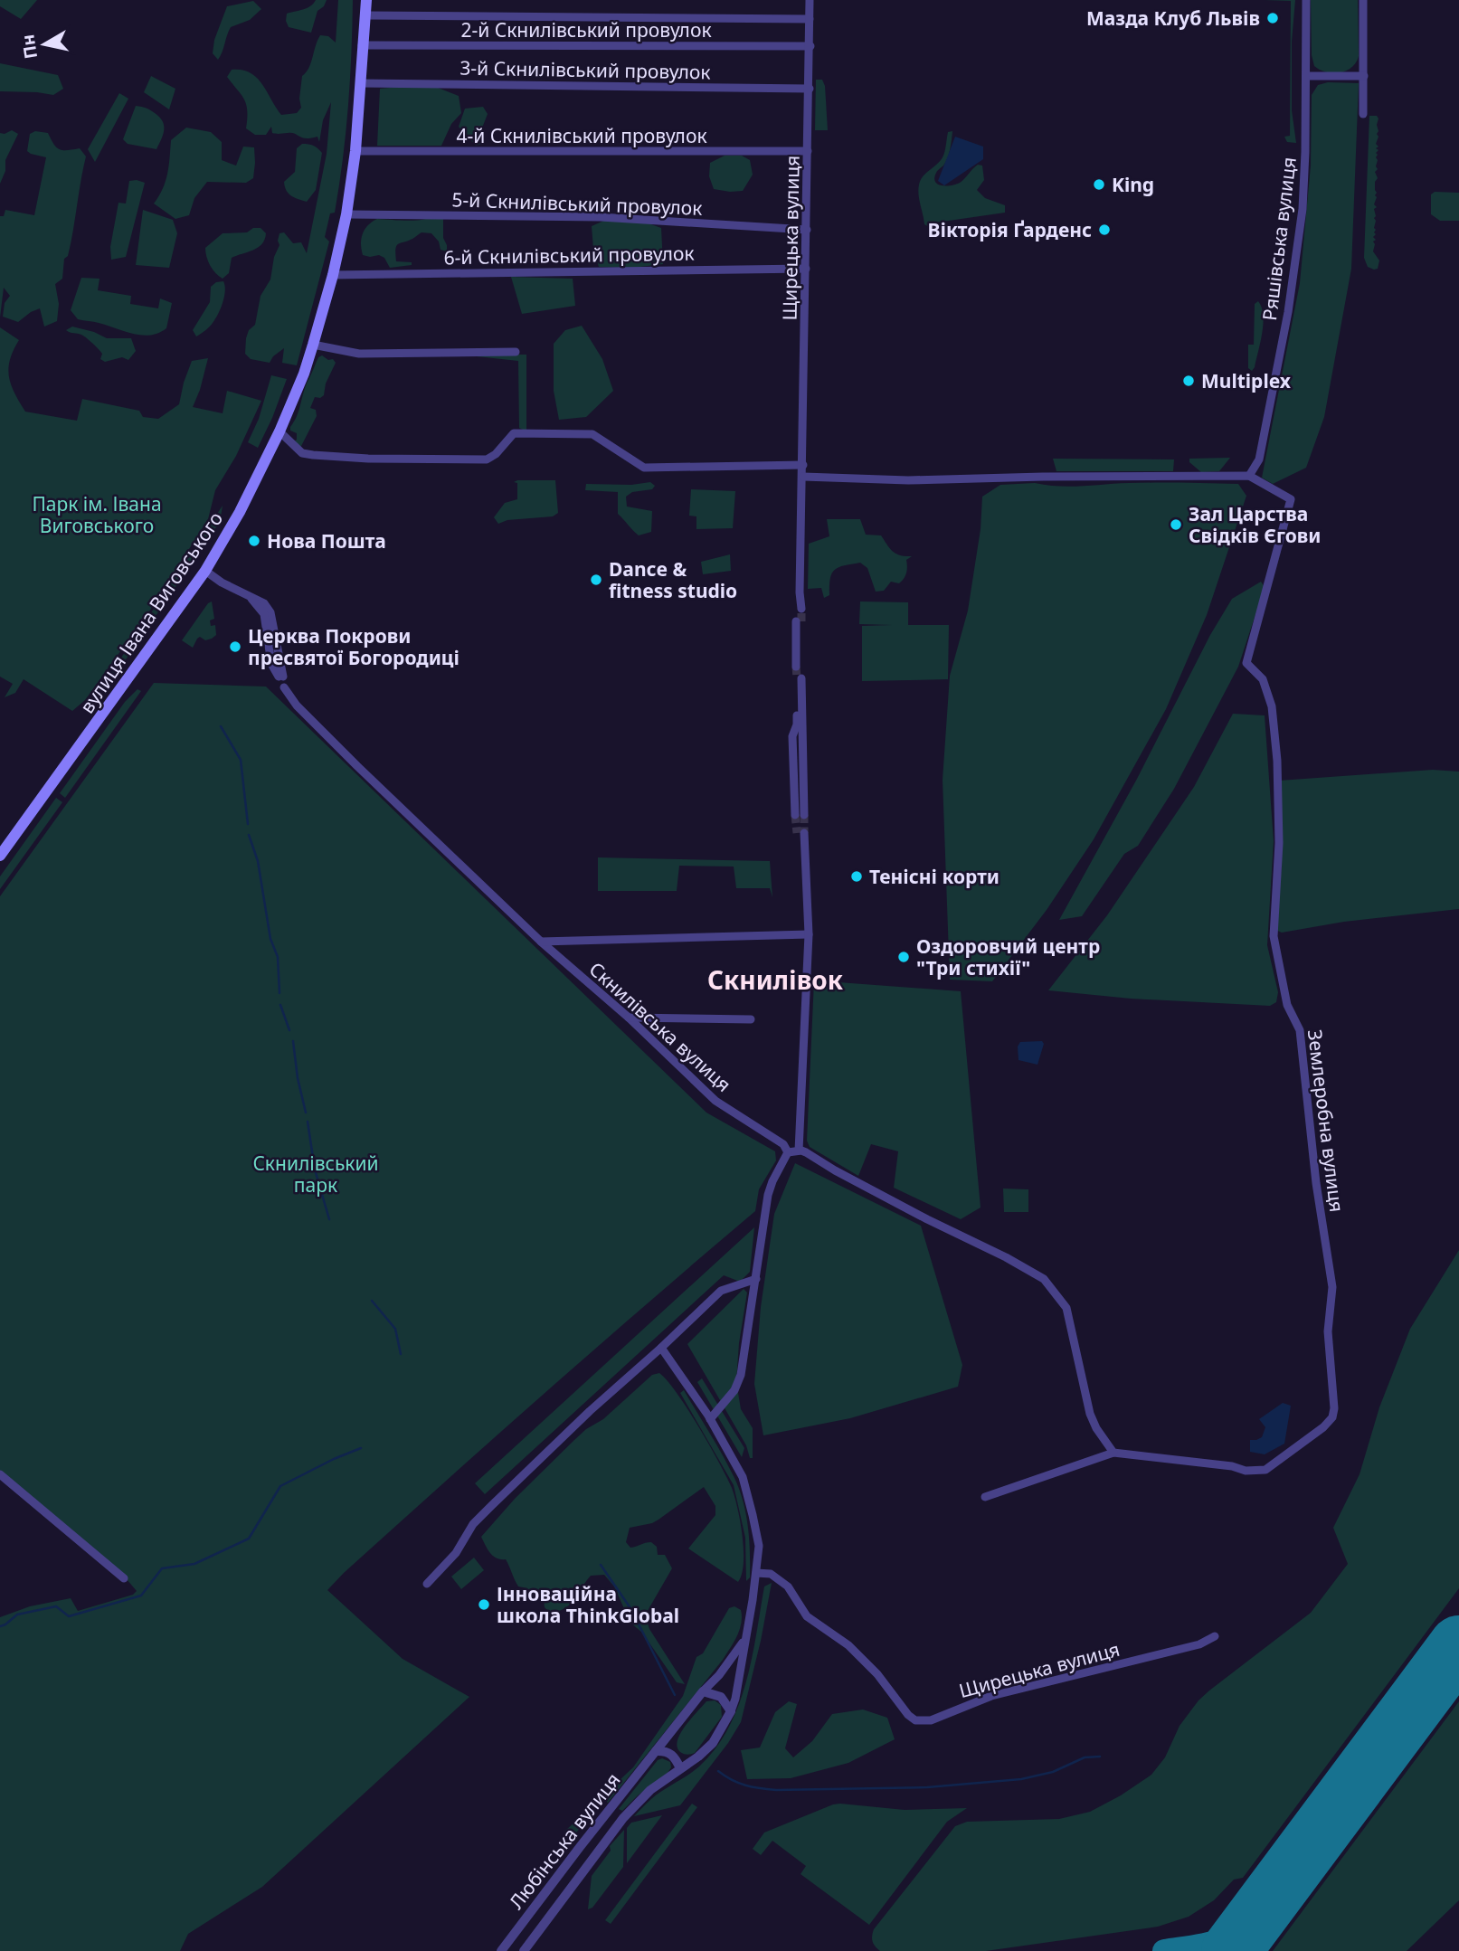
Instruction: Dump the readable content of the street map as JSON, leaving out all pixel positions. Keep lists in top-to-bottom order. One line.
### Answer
{"streets":{"main road":["вулиця Івана Виговського"],"street":["2-й Скнилівський провулок","3-й Скнилівський провулок","4-й Скнилівський провулок","5-й Скнилівський провулок","Щирецька вулиця","Ряшівська вулиця","6-й Скнилівський провулок","Скнилівська вулиця","Землеробна вулиця","Любінська вулиця"]},"crossings":[["2-й Скнилівський провулок","Щирецька вулиця"],["2-й Скнилівський провулок","вулиця Івана Виговського"],["3-й Скнилівський провулок","Щирецька вулиця"],["3-й Скнилівський провулок","вулиця Івана Виговського"],["4-й Скнилівський провулок","Щирецька вулиця"],["4-й Скнилівський провулок","вулиця Івана Виговського"],["5-й Скнилівський провулок","Щирецька вулиця"],["5-й Скнилівський провулок","вулиця Івана Виговського"],["Щирецька вулиця","6-й Скнилівський провулок"],["Ряшівська вулиця","Землеробна вулиця"],["6-й Скнилівський провулок","вулиця Івана Виговського"]],"districts":["Скнилівок"],"parks":["Парк ім. Івана Виговського","Скнилівський парк"],"places":["Мазда Клуб Львів","King","Вікторія Ґарденс","Multiplex","Зал Царства Свідків Єгови","Нова Пошта","Dance & fitness studio","Церква Покрови пресвятої Богородиці","Тенісні корти","Оздоровчий центр \"Три стихії\"","Інноваційна школа ThinkGlobal"],"north":"left"}
